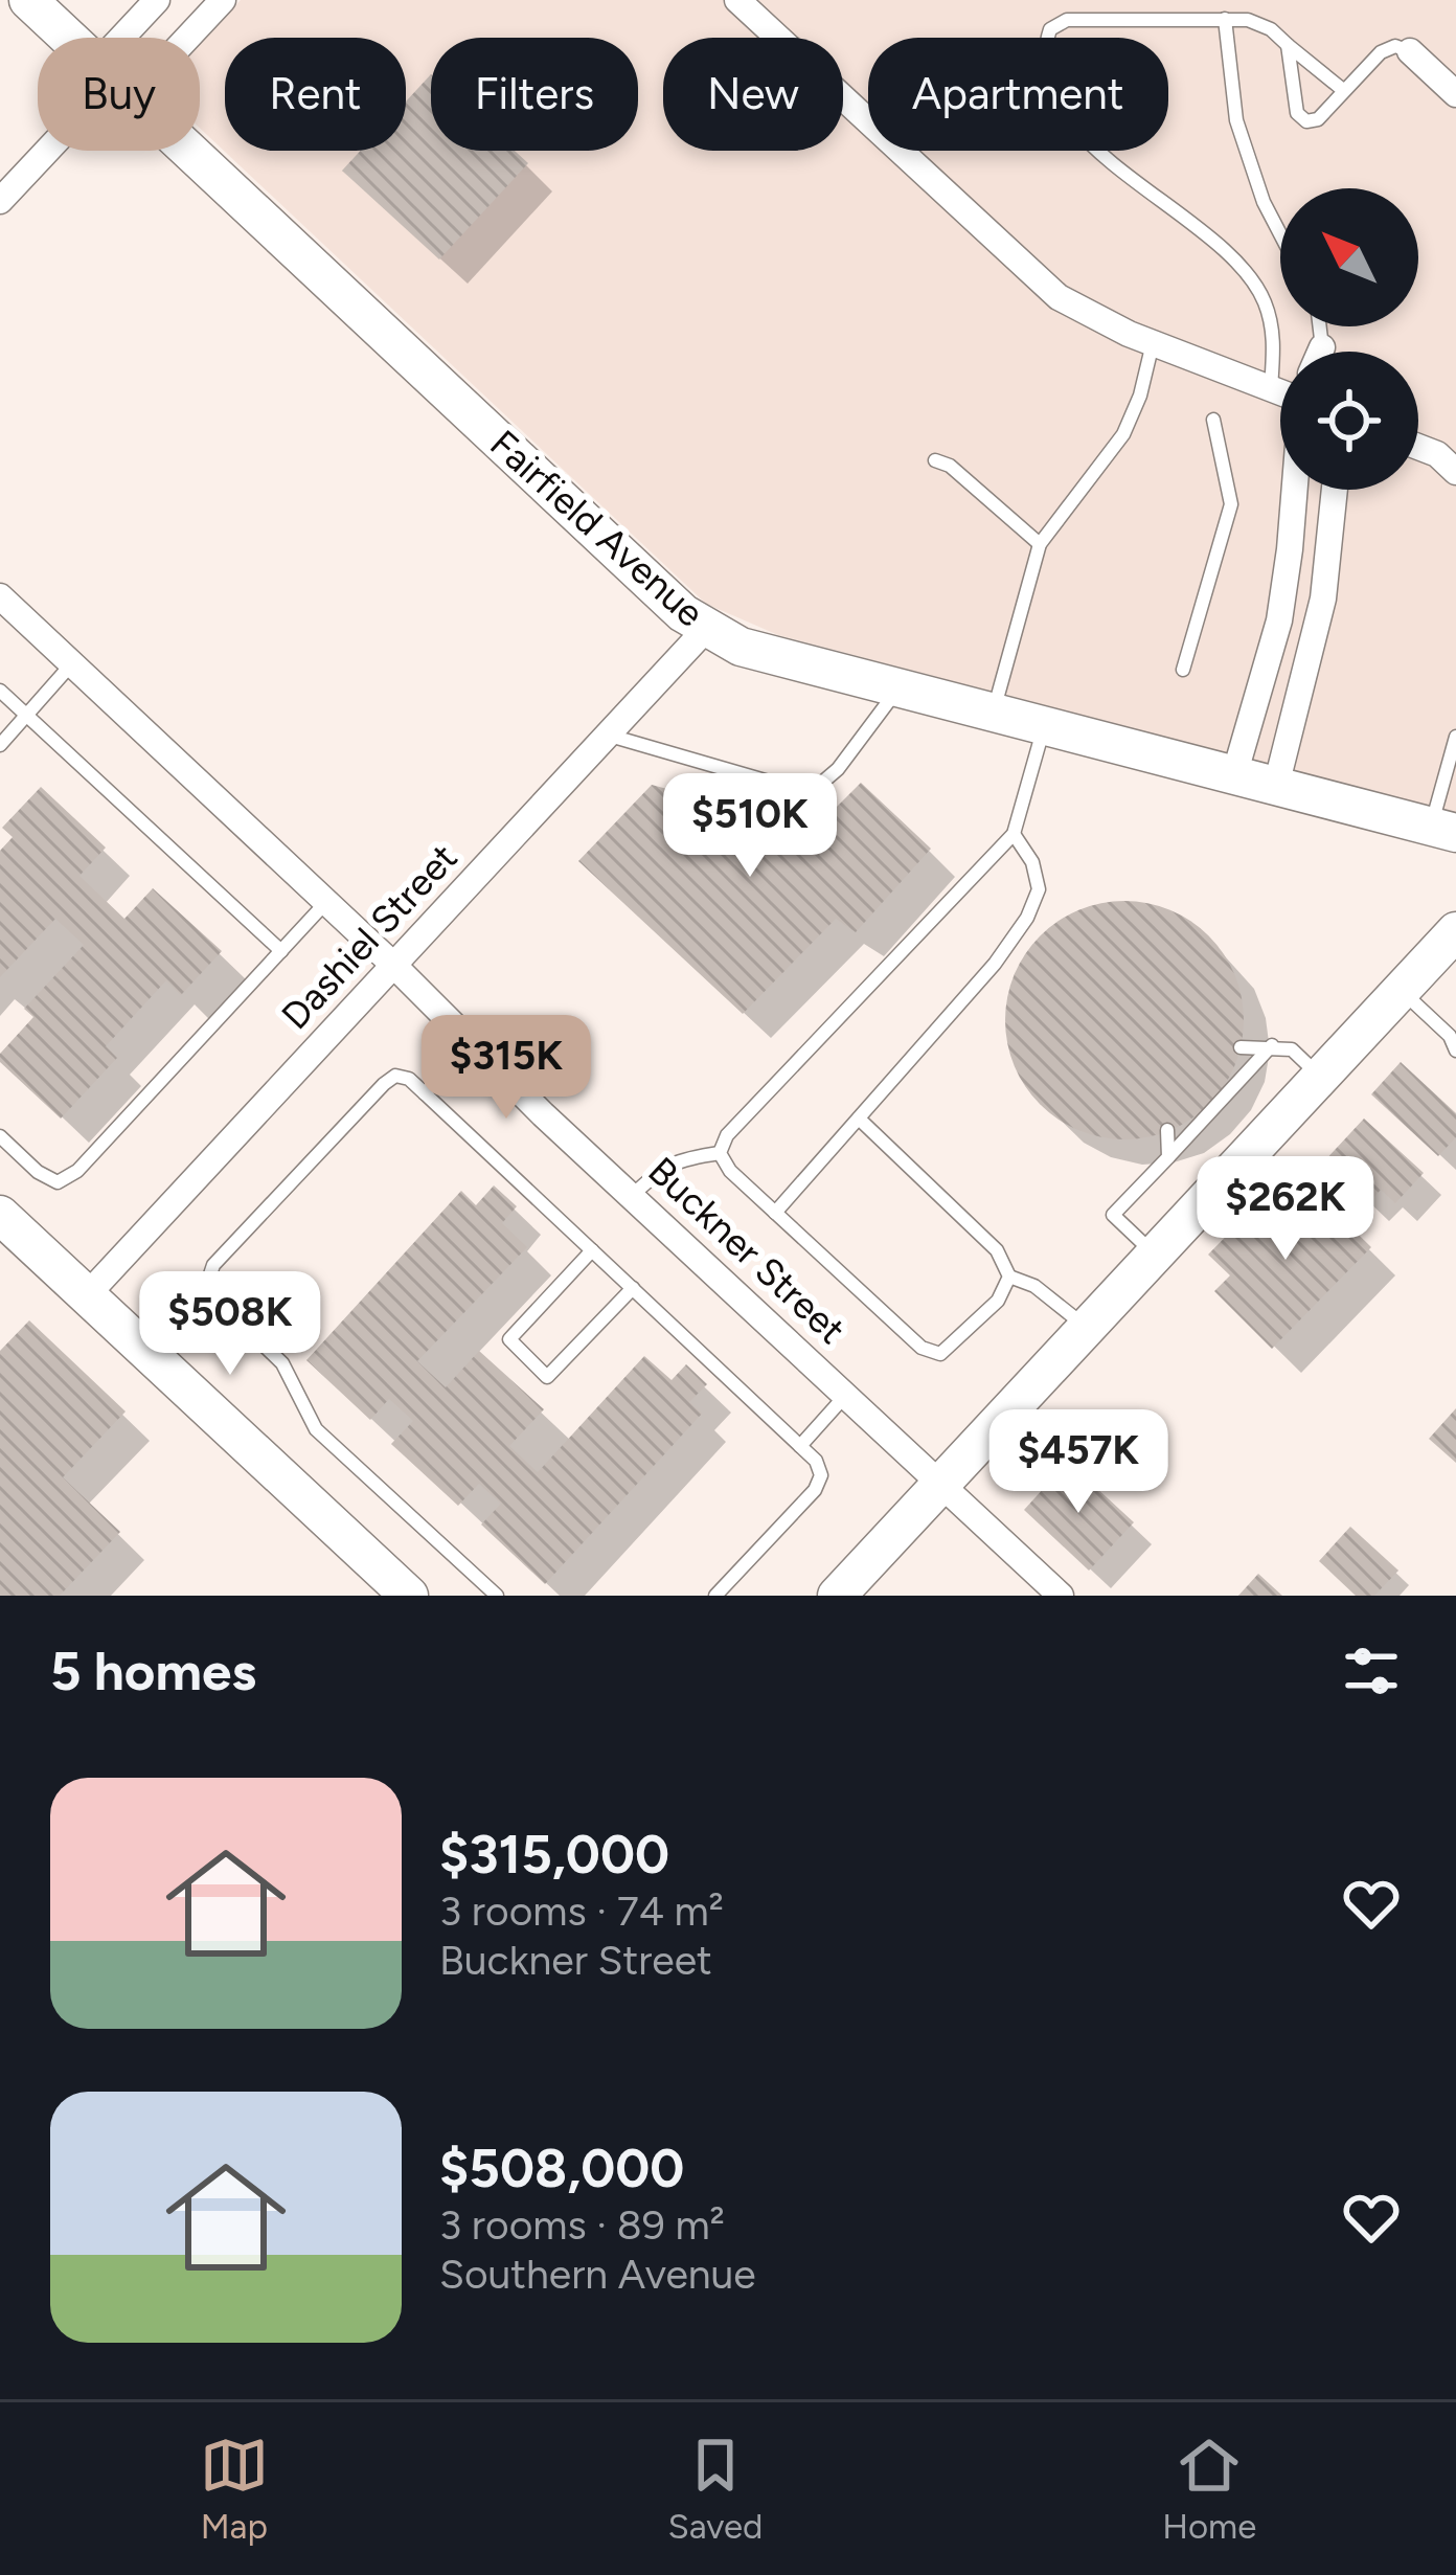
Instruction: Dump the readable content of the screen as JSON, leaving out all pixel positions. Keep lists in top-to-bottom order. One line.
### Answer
{"streets":{"street":["Fairfield Avenue","Dashiel Street","Buckner Street"]},"crossings":[["Fairfield Avenue","Dashiel Street"],["Dashiel Street","Buckner Street"]],"north":"top left","page":{"chip":["Buy","Rent","Filters","New","Apartment"],"price":["$510K","$315K","$262K","$508K","$457K"],"heading":"5 homes","list":[{"name":"$315,000","note":"3 rooms · 74 m² · Buckner Street"},{"name":"$508,000","note":"3 rooms · 89 m² · Southern Avenue"}],"tabs":["Map","Saved","Home"]}}
